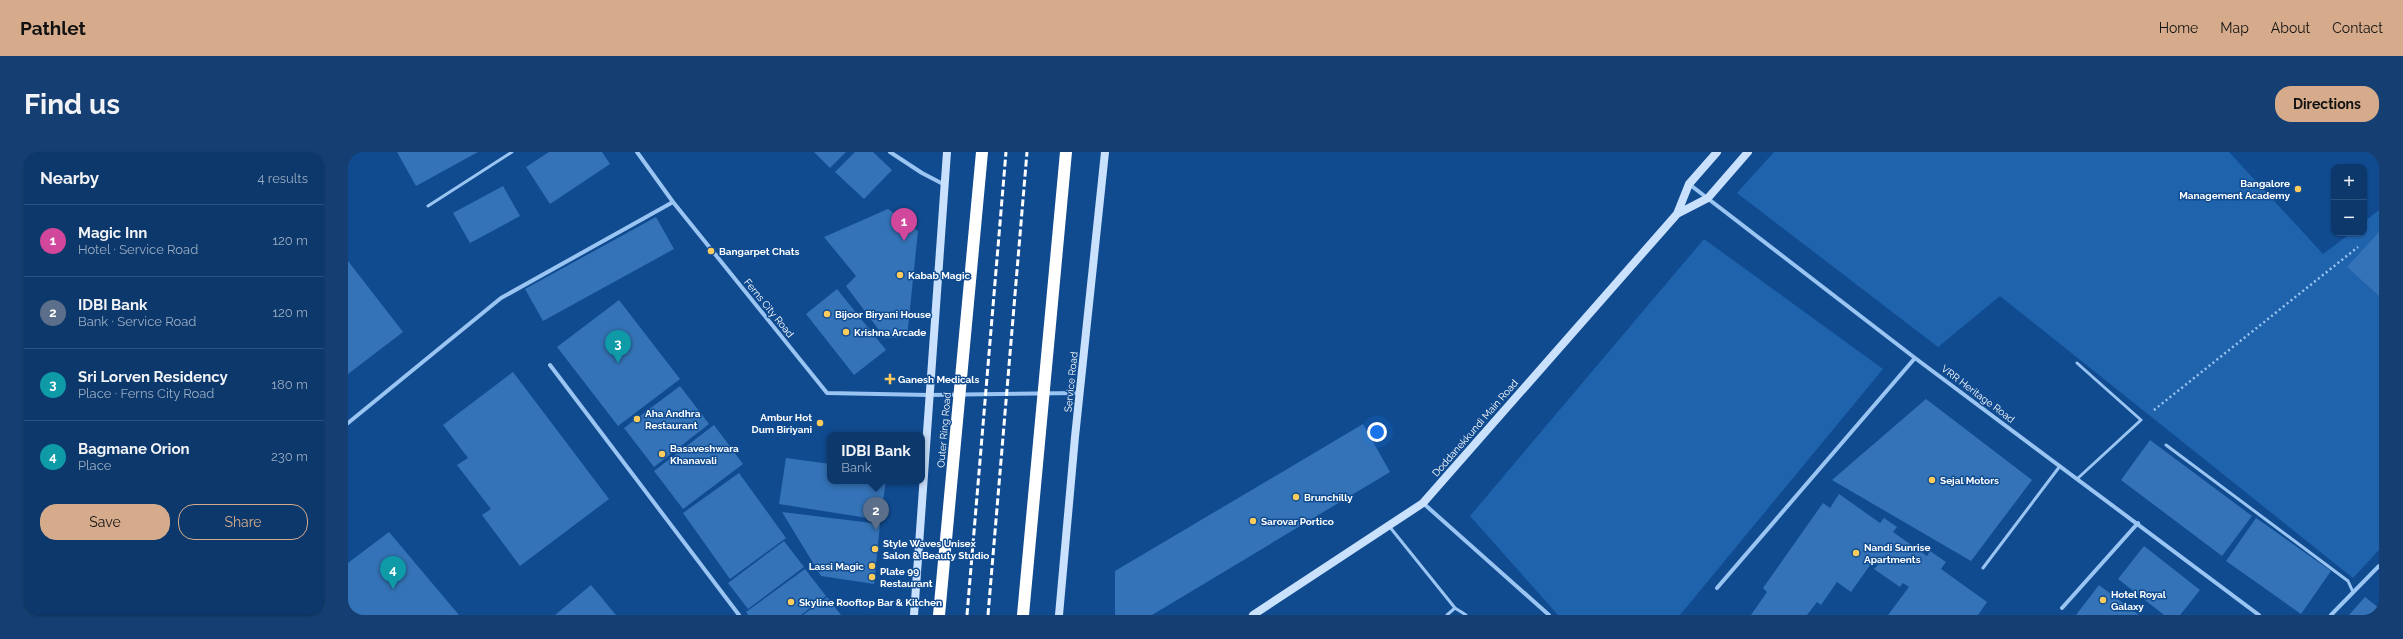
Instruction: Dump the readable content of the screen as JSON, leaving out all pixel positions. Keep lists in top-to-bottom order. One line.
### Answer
{"streets":{"highway":["Outer Ring Road"],"street":["Ferns City Road","Service Road","VRR Heritage Road","Doddanekkundi Main Road"]},"crossings":[["Ferns City Road","Service Road"],["VRR Heritage Road","Doddanekkundi Main Road"]],"places":{"other":["Bangalore Management Academy","Bangarpet Chats","Kabab Magic","Bijoor Biryani House","Krishna Arcade","Aha Andhra Restaurant","Ambur Hot Dum Biriyani","Basaveshwara Khanavali","Sejal Motors","Brunchilly","Sarovar Portico","Style Waves Unisex Salon & Beauty Studio","Nandi Sunrise Apartments","Lassi Magic","Plate 99 Restaurant","Hotel Royal Galaxy","Skyline Rooftop Bar & Kitchen"],"health":["Ganesh Medicals"]},"page":{"header":"Pathlet","nav":["Home","Map","About","Contact"],"buttons":["Directions",["Save","Share"]],"title":"Find us","heading":["Nearby","4 results"],"map_buttons":["+","−"],"list":[{"mark":"1","name":"Magic Inn","note":"Hotel · Service Road","value":"120 m"},{"mark":"2","name":"IDBI Bank","note":"Bank · Service Road","value":"120 m"},{"mark":"3","name":"Sri Lorven Residency","note":"Place · Ferns City Road","value":"180 m"},{"mark":"4","name":"Bagmane Orion","note":"Place","value":"230 m"}],"pins":["1","3","2","4"],"popup":["IDBI Bank","Bank"]}}
